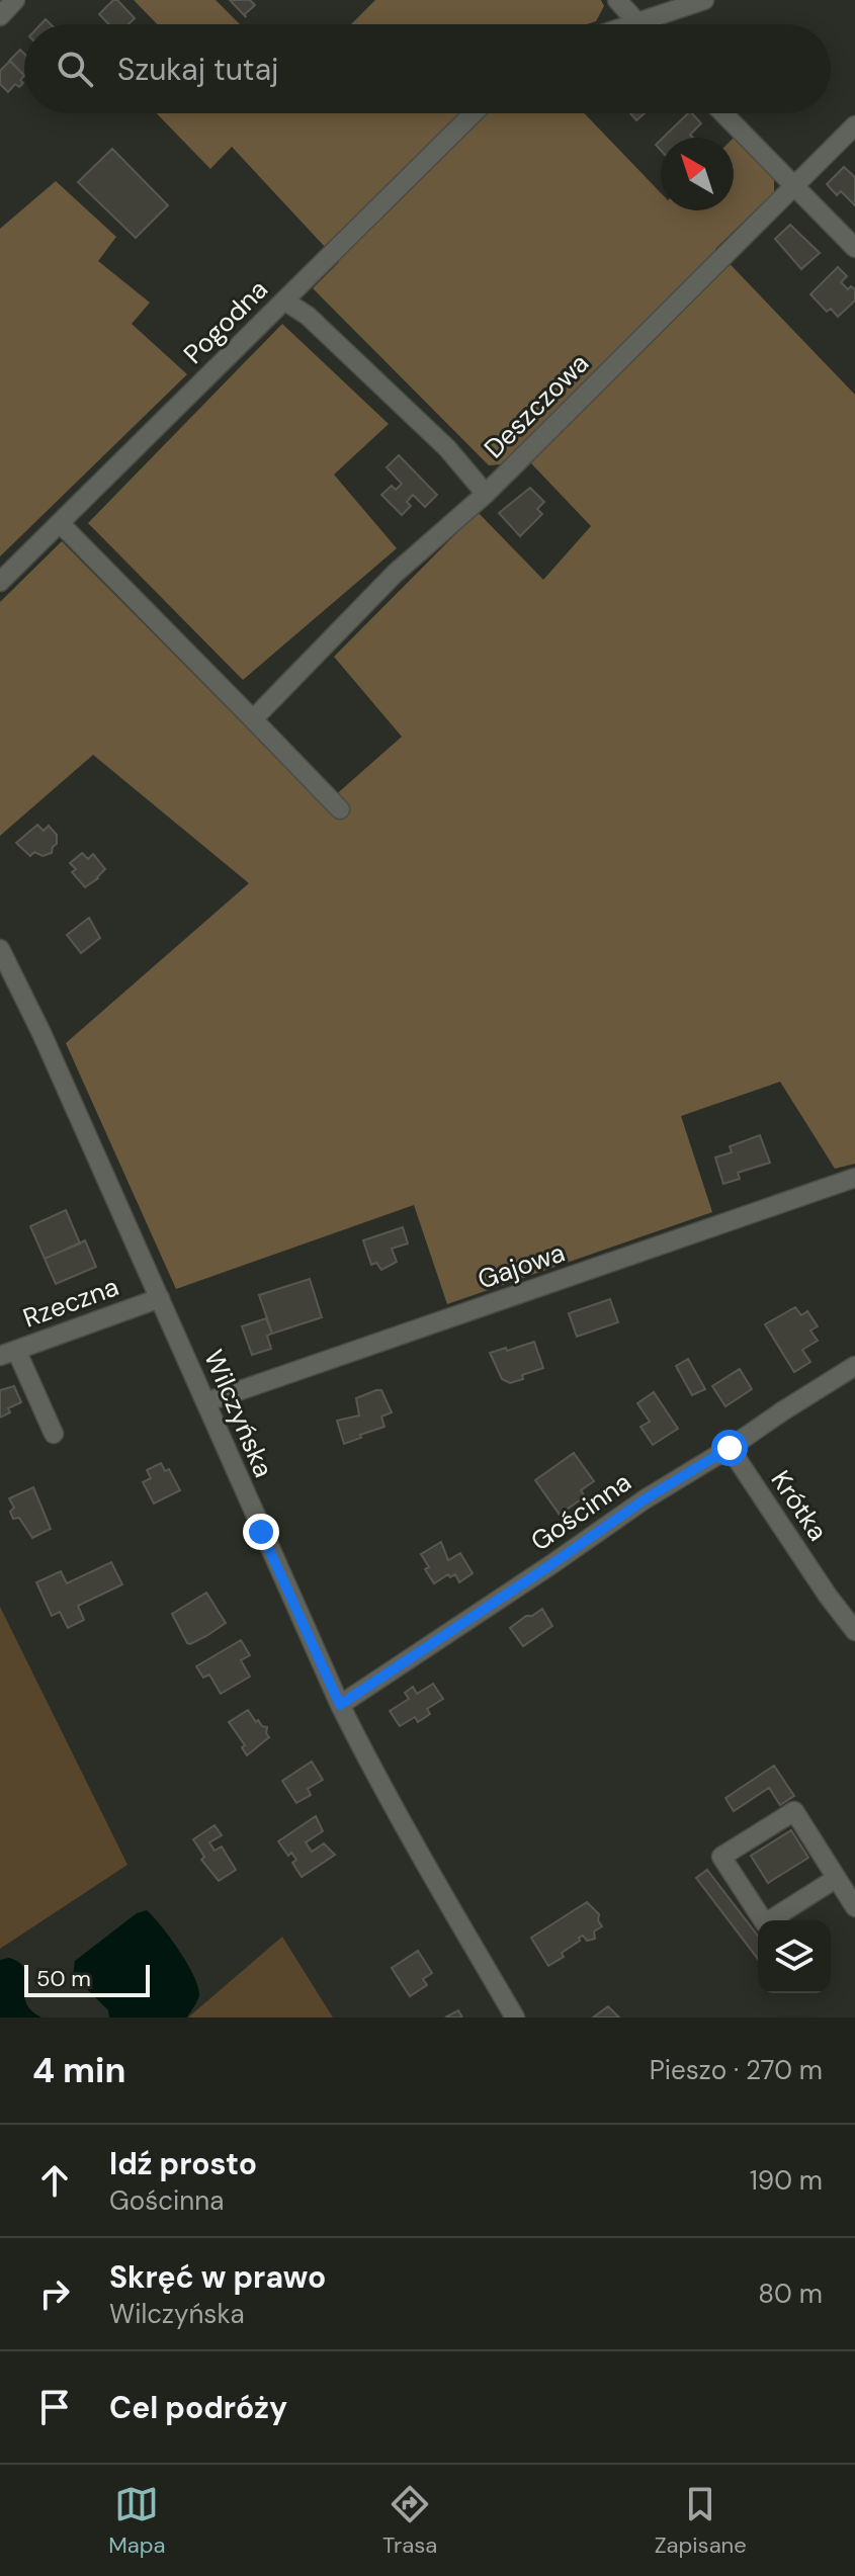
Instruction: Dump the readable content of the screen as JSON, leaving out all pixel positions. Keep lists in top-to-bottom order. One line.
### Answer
{"streets":{"street":["Pogodna","Deszczowa","Gajowa","Rzeczna","Wilczyńska","Krótka","Gościnna"]},"crossings":[["Gajowa","Wilczyńska"],["Rzeczna","Wilczyńska"],["Wilczyńska","Gościnna"],["Krótka","Gościnna"]],"scale_bar":"50 m","north":"top left","page":{"search":"Szukaj tutaj","scale":"50 m","heading":["4 min","Pieszo · 270 m"],"list":[["Idź prosto","Gościnna","190 m"],["Skręć w prawo","Wilczyńska","80 m"],"Cel podróży"],"nav":["Mapa","Trasa","Zapisane"]}}
